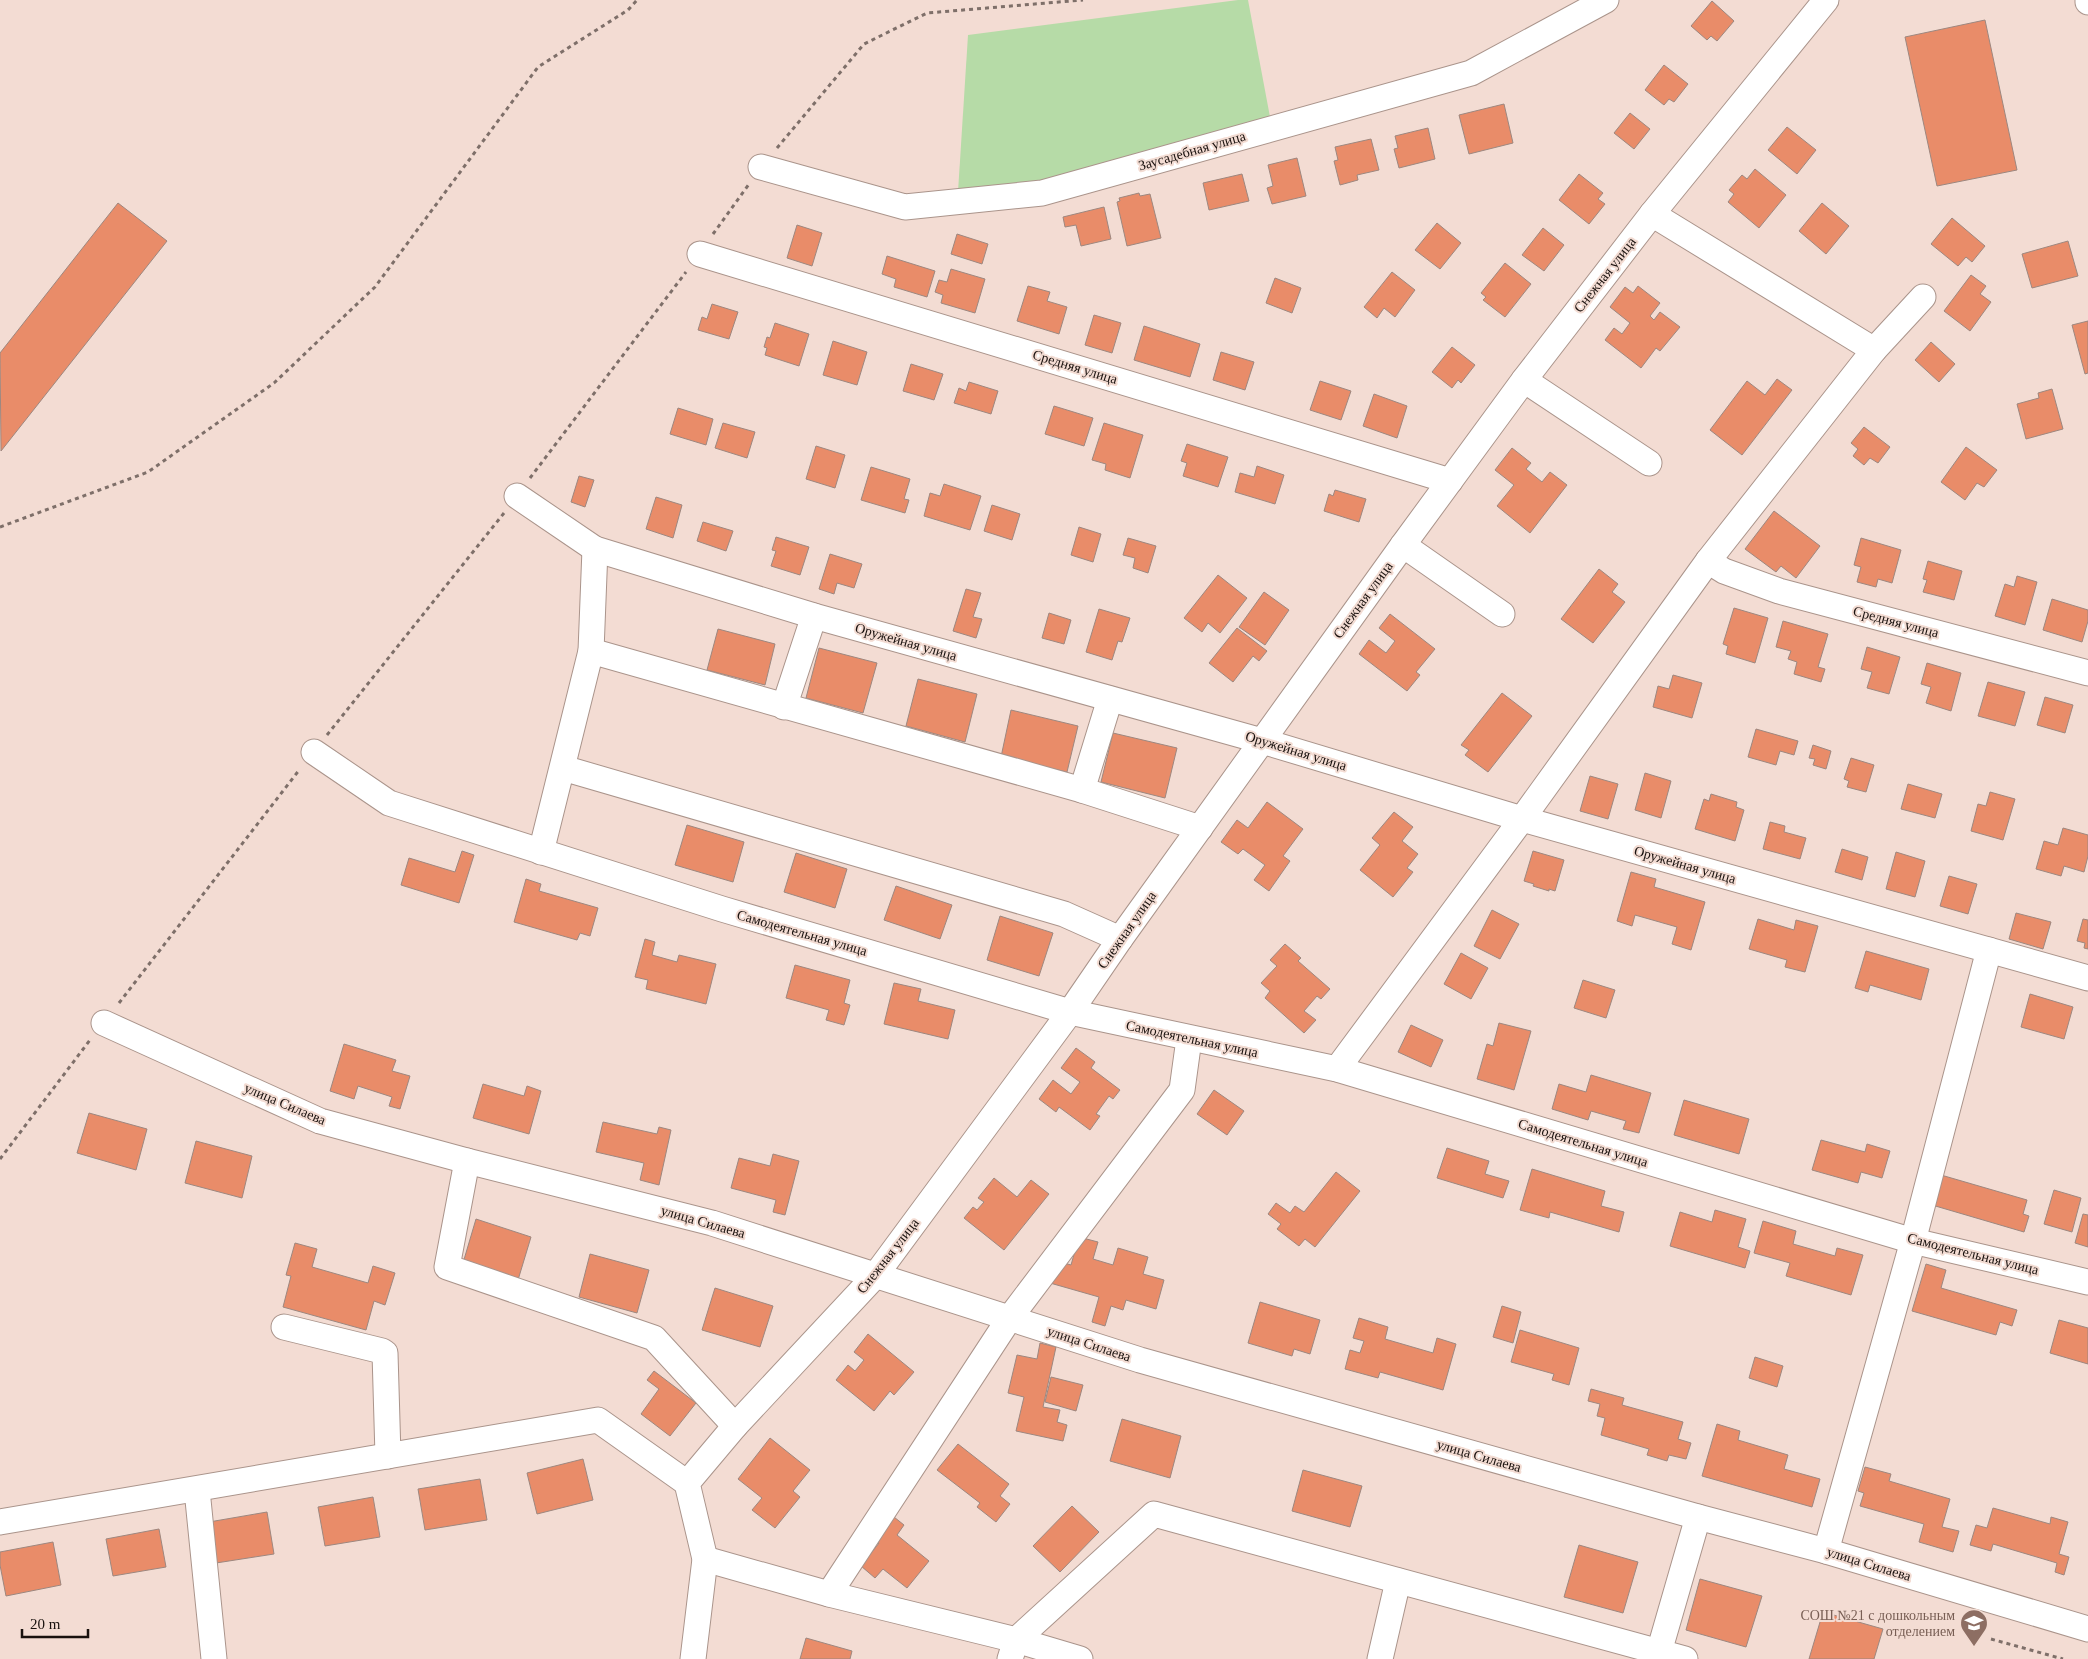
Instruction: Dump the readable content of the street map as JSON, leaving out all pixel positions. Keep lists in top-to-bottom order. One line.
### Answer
{"streets":{"street":["Заусадебная улица","Снежная улица","Средняя улица","Оружейная улица","Самодеятельная улица","улица Силаева"]},"crossings":[["Снежная улица","Средняя улица"],["Снежная улица","Оружейная улица"],["Снежная улица","Самодеятельная улица"],["Снежная улица","улица Силаева"]],"places":{"school or university":["СОШ №21 с дошкольным отделением"]},"scale_bar":"20 m"}
